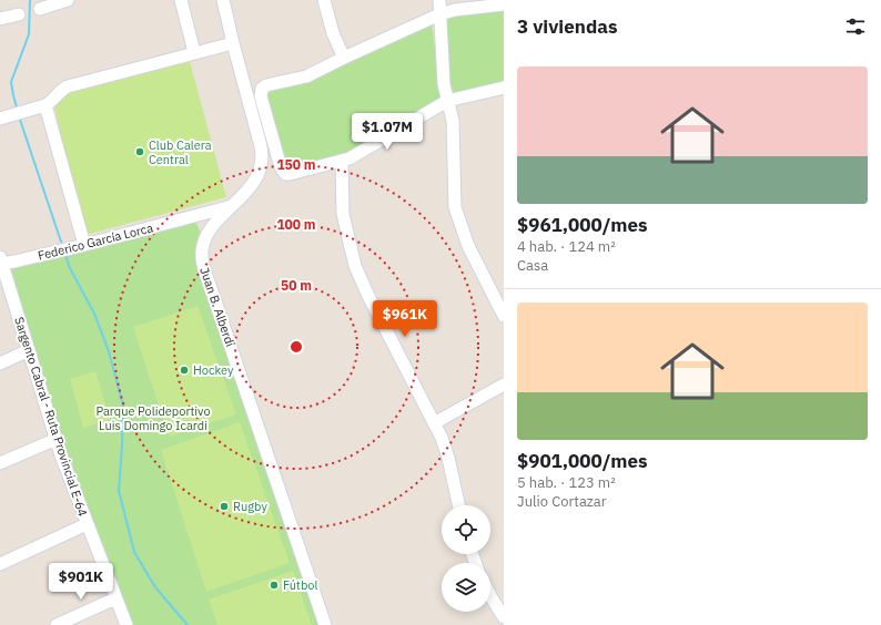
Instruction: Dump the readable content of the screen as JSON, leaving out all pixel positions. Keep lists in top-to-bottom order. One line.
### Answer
{"streets":{"street":["Federico García Lorca","Juan B. Alberdi","Sargento Cabral - Ruta Provincial E-64"]},"crossings":[["Federico García Lorca","Sargento Cabral - Ruta Provincial E-64"]],"parks":["Parque Polideportivo Luis Domingo Icardi"],"places":["Club Calera Central","Hockey","Rugby","Fútbol"],"page":{"heading":"3 viviendas","list":[{"name":"$961,000/mes","note":"4 hab. · 124 m² · Casa"},{"name":"$901,000/mes","note":"5 hab. · 123 m² · Julio Cortazar"}],"price":["$1.07M","$961K","$901K"]},"rings":["150 m","100 m","50 m"]}
